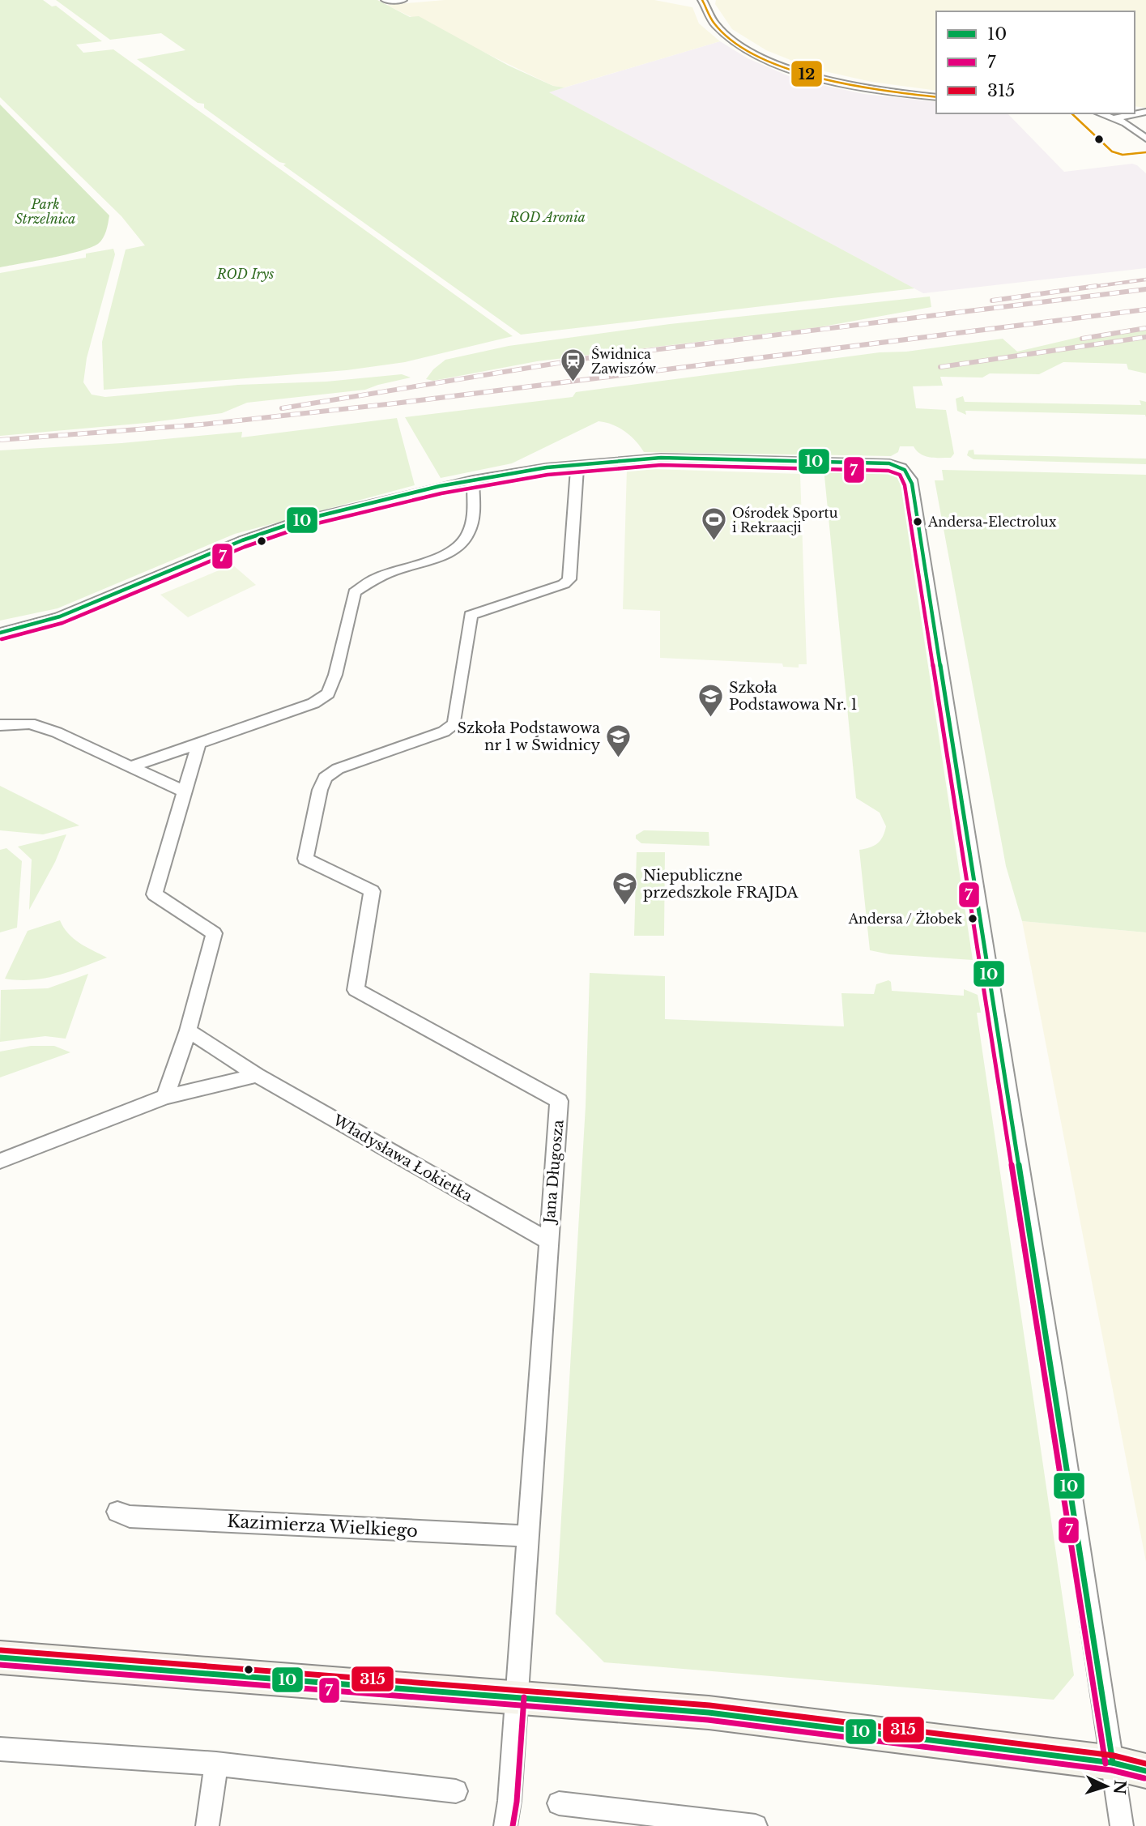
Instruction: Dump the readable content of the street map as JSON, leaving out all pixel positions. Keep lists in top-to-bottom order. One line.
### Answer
{"streets":{"street":["Władysława Łokietka","Jana Długosza","Kazimierza Wielkiego"]},"crossings":[["Władysława Łokietka","Jana Długosza"],["Jana Długosza","Kazimierza Wielkiego"]],"parks":["Park Strzelnica","ROD Aronia","ROD Irys"],"places":{"station":["Świdnica Zawiszów"],"other":["Andersa-Electrolux","Andersa / Żłobek"],"sports":["Ośrodek Sportu i Rekraacji"],"school or university":["Szkoła Podstawowa Nr. 1","Szkoła Podstawowa nr 1 w Świdnicy","Niepubliczne przedszkole FRAJDA"]},"lines":["transit line 12","transit line 10","transit line 7","transit line 315"],"legend":["10","7","315"],"north":"right"}
